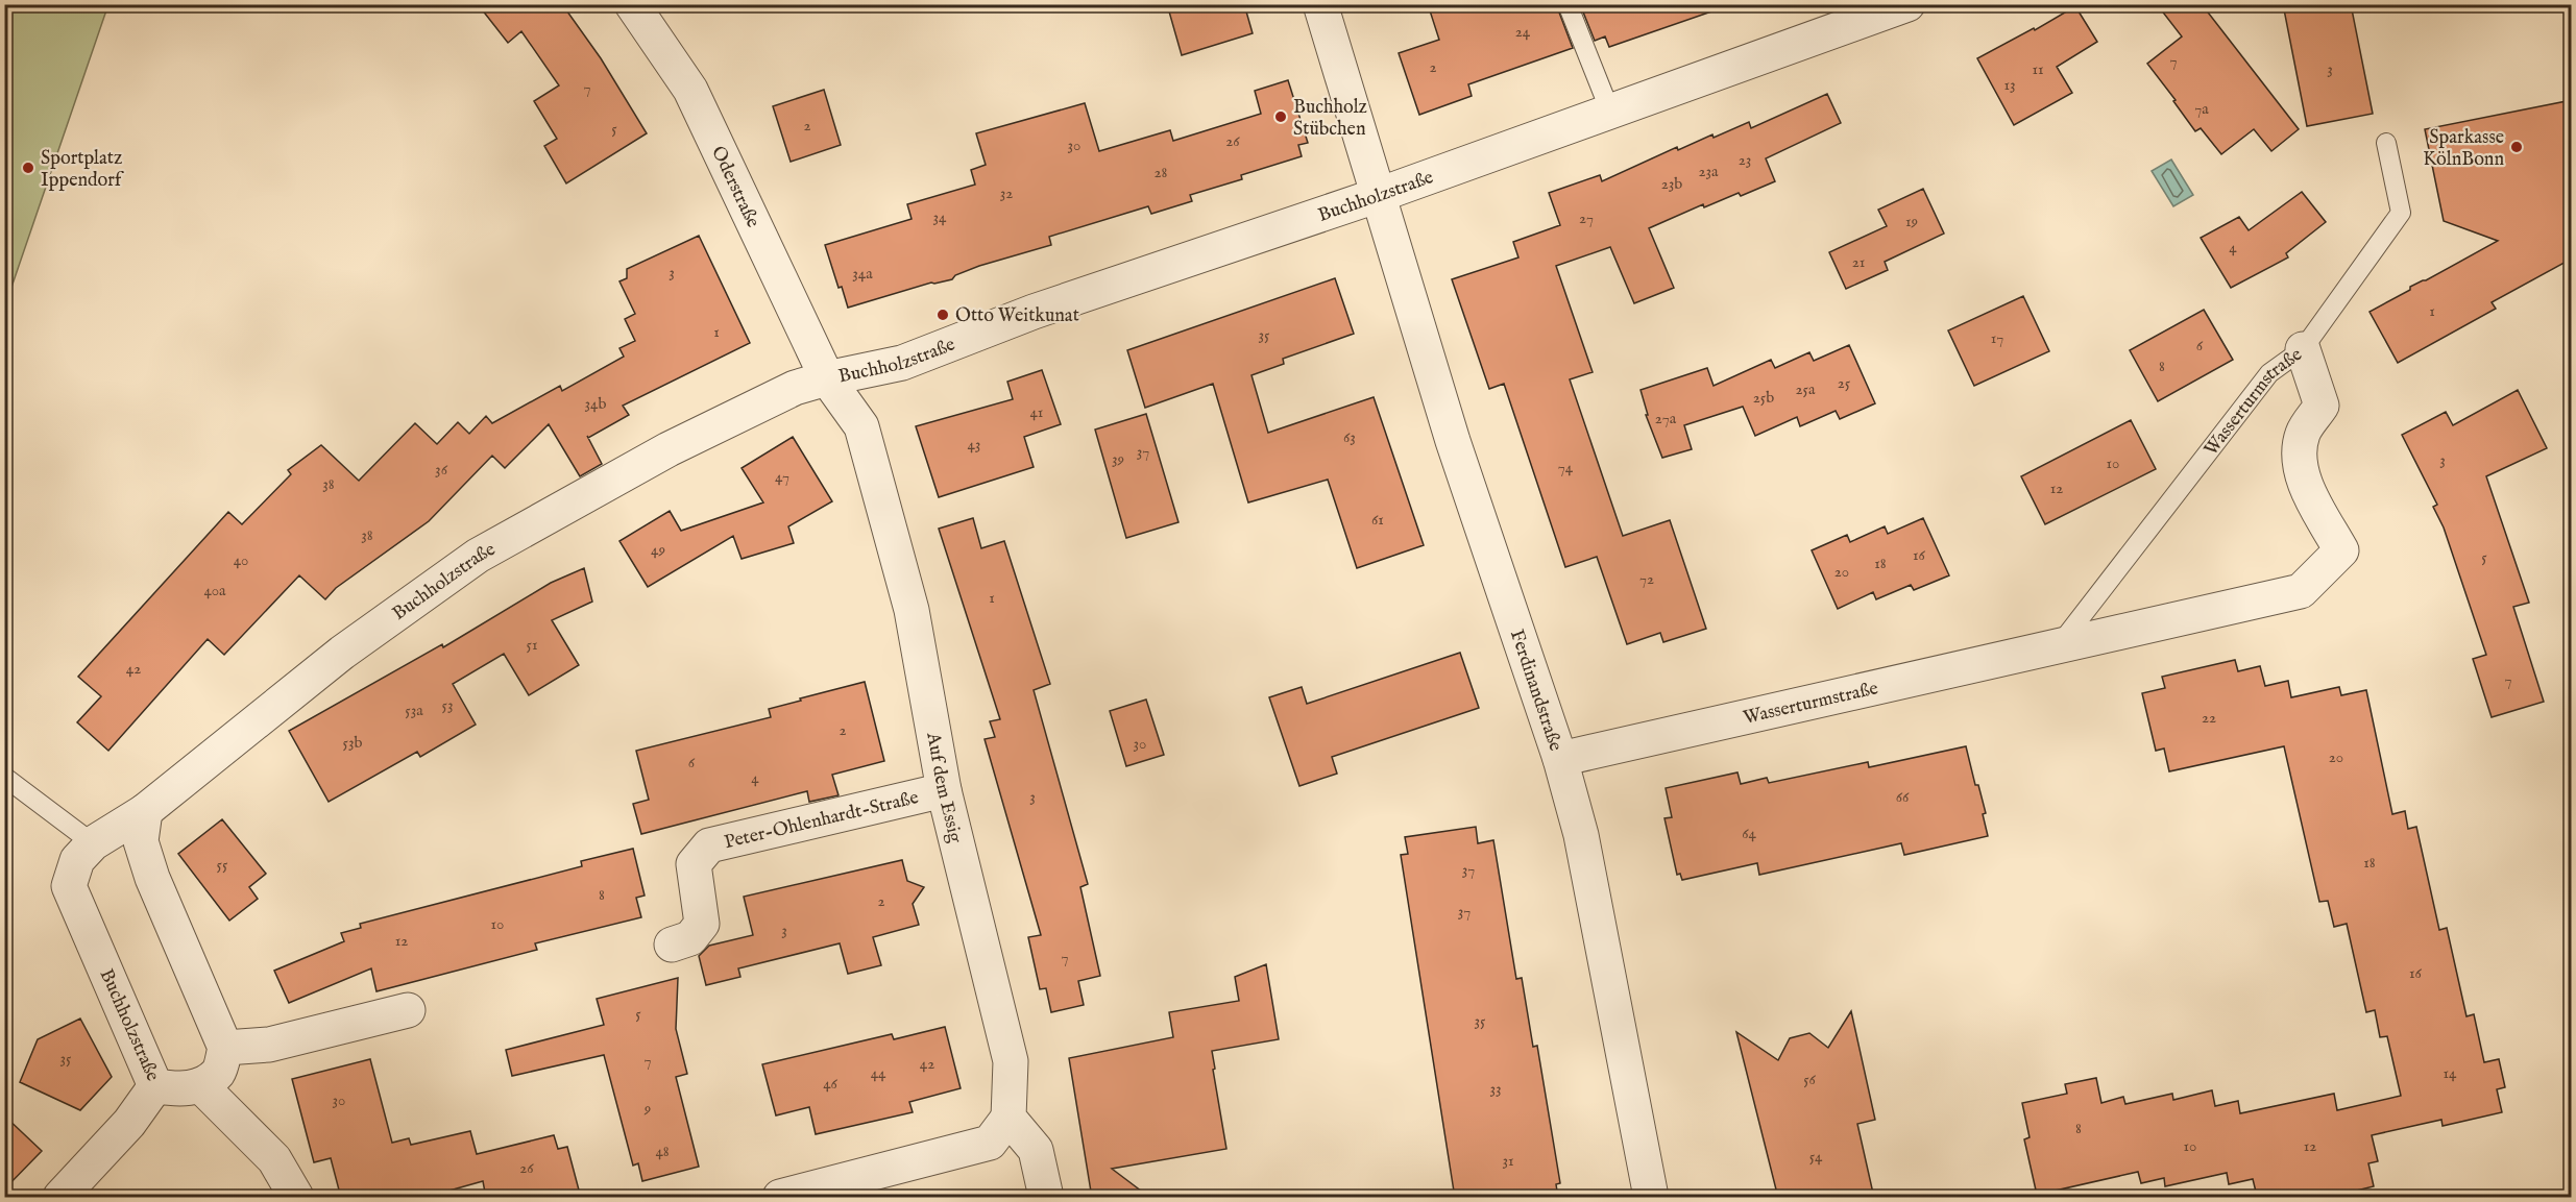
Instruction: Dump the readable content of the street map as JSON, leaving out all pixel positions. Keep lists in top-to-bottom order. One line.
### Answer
{"streets":{"street":["Oderstraße","Buchholzstraße","Wasserturmstraße","Ferdinandstraße","Auf dem Essig","Peter-Ohlenhardt-Straße"]},"crossings":[["Oderstraße","Buchholzstraße"],["Oderstraße","Auf dem Essig"],["Buchholzstraße","Ferdinandstraße"],["Buchholzstraße","Auf dem Essig"],["Wasserturmstraße","Ferdinandstraße"],["Auf dem Essig","Peter-Ohlenhardt-Straße"]],"places":["Buchholz Stübchen","Sparkasse KölnBonn","Sportplatz Ippendorf","Otto Weitkunat"],"house_numbers":["24","7","2","11","3","13","7","7a","2","5","26","30","23","23a","28","23b","32","34","27","19","4","21","3","34a","1","1","35","17","6","8","25","25a","25b","34b","41","27a","63","43","37","39","3","10","74","36","47","38","12","61","38","49","16","5","40","18","20","72","40a","1","51","42","7","53","53a","22","2","53b","30","20","6","4","3","66","64","18","55","37","8","2","37","10","3","12","7","16","5","35","35","7","42","44","14","56","46","33","30","9","8","10","12","48","54","31","26"]}
